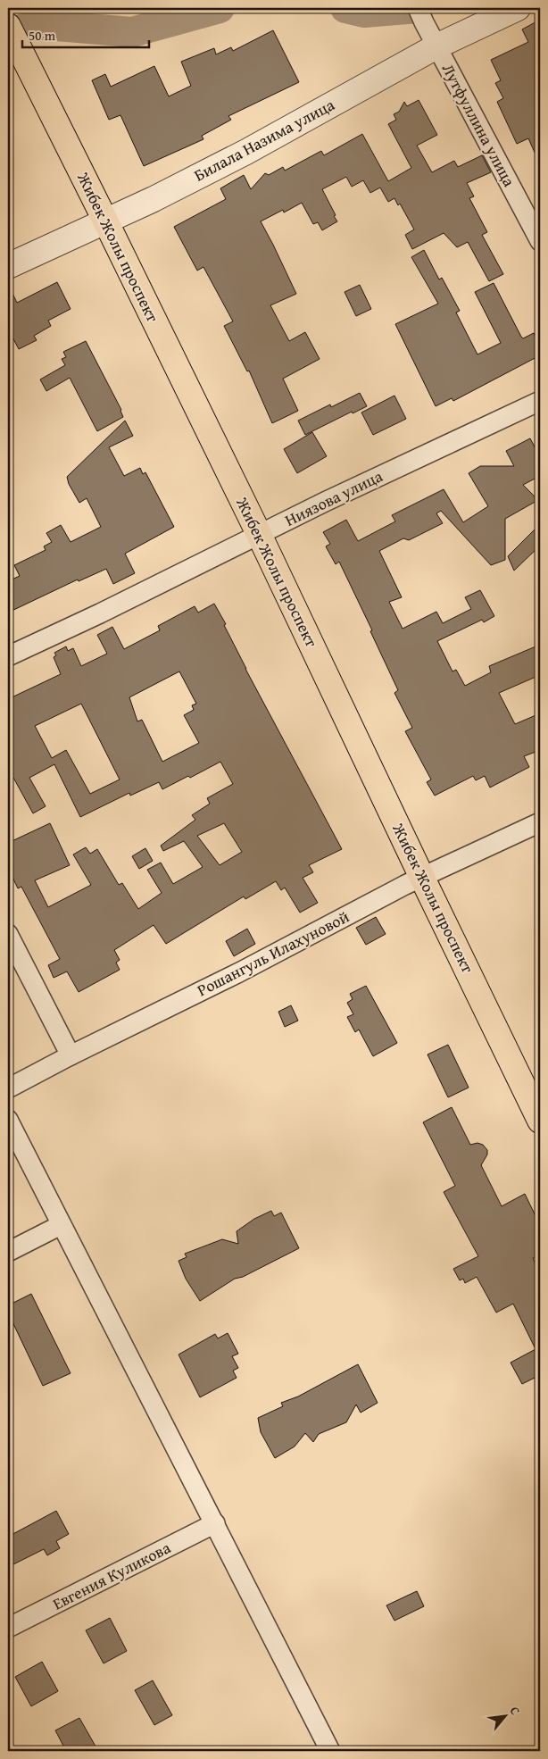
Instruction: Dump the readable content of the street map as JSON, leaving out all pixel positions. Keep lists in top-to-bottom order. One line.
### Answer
{"streets":{"highway":["Жибек Жолы проспект"],"street":["Лутфуллина улица","Билала Назима улица","Ниязова улица","Рошангуль Илахуновой","Евгения Куликова"]},"crossings":[["Лутфуллина улица","Билала Назима улица"],["Билала Назима улица","Жибек Жолы проспект"],["Жибек Жолы проспект","Ниязова улица"],["Жибек Жолы проспект","Рошангуль Илахуновой"]],"scale_bar":"50 m","north":"top right"}
